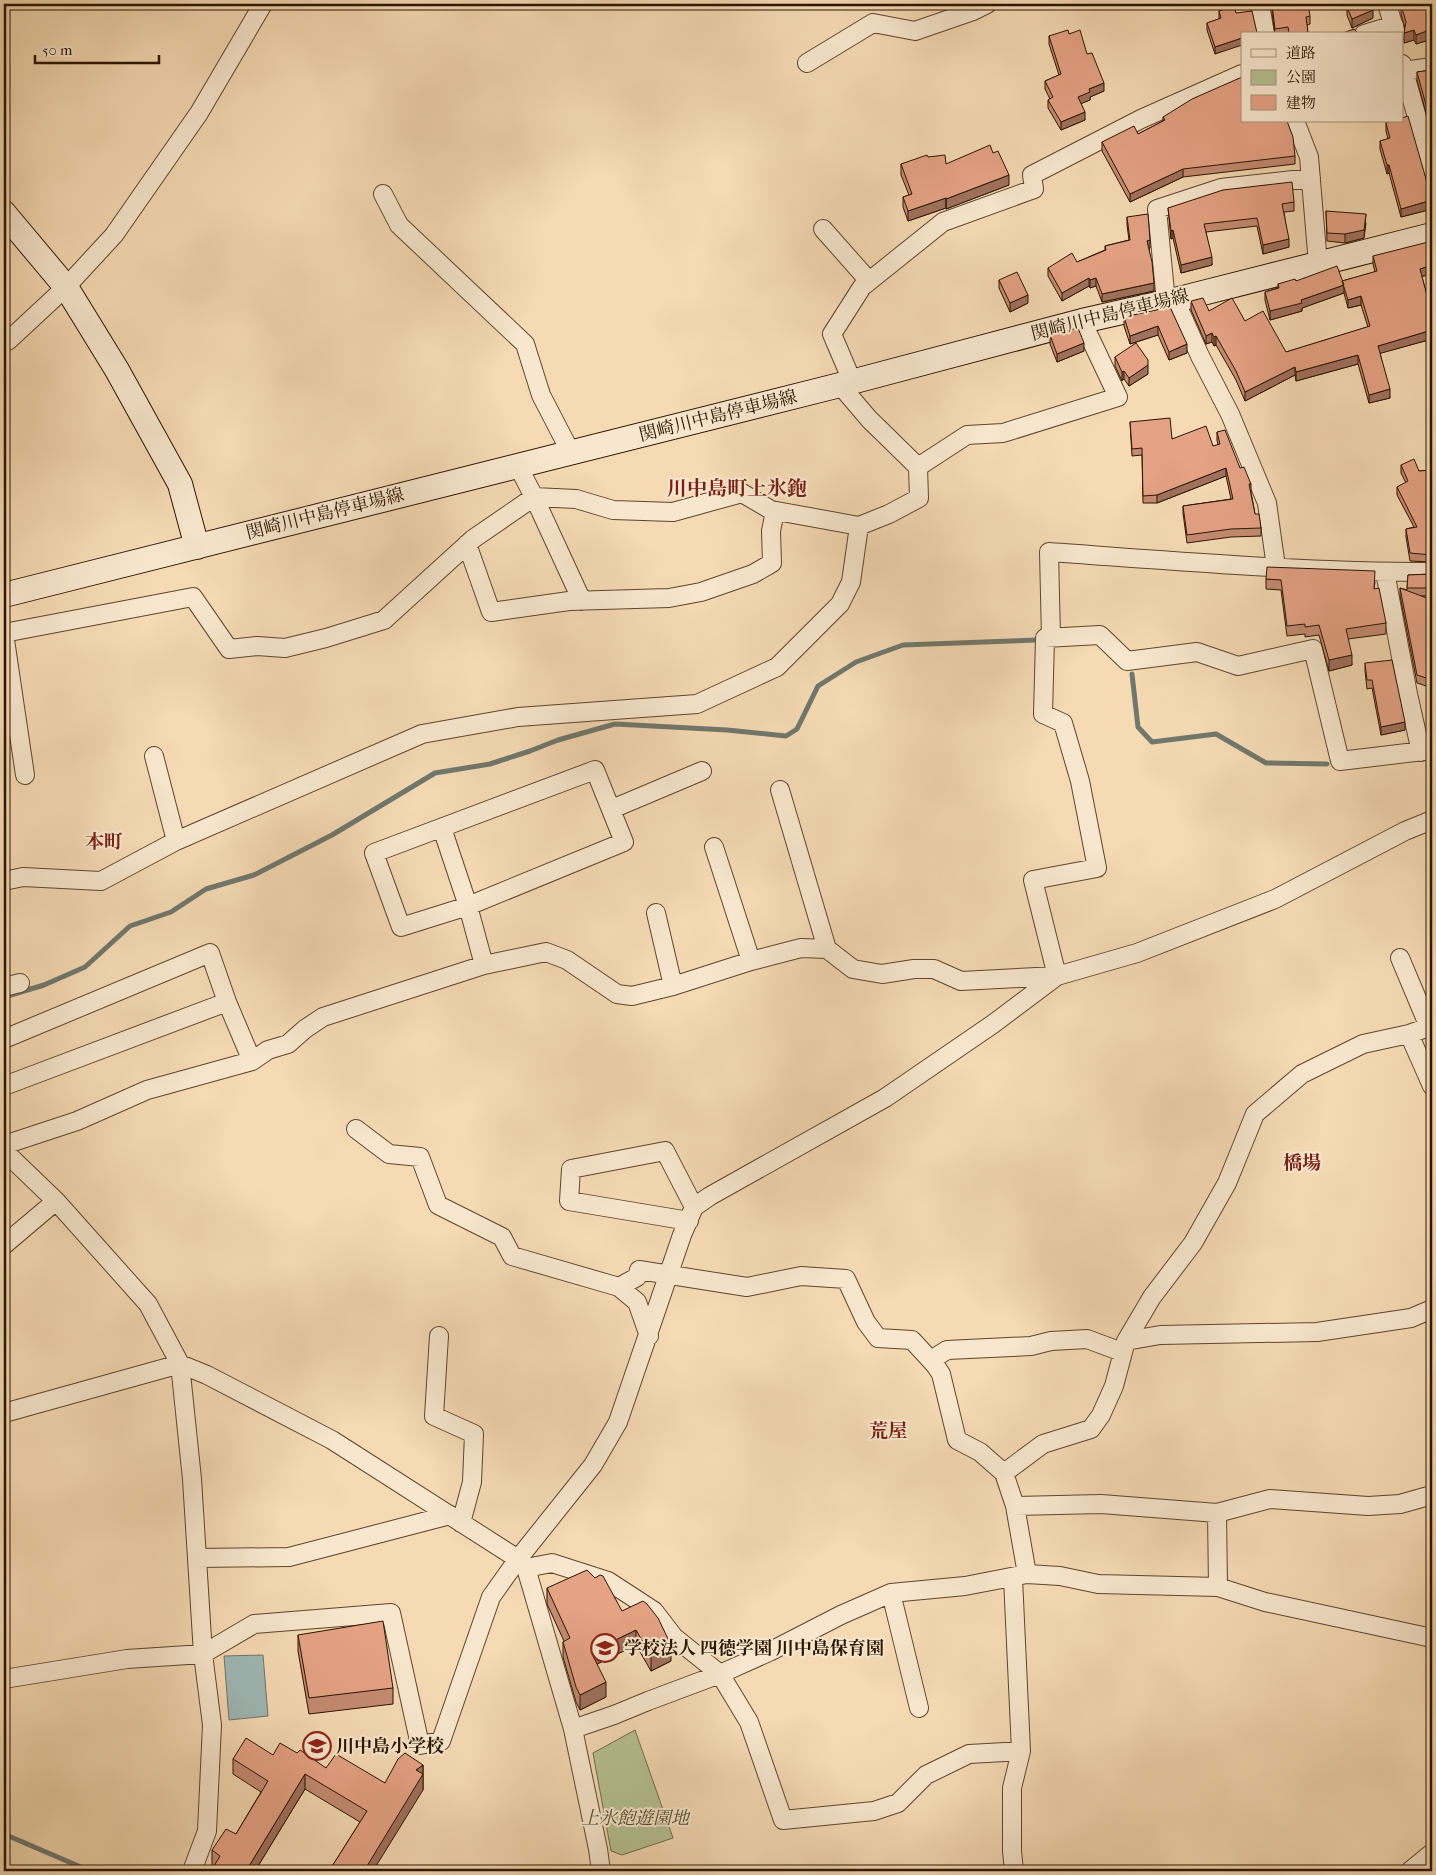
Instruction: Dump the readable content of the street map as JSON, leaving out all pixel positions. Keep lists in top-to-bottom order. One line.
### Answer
{"streets":{"main road":["関崎川中島停車場線"]},"districts":["川中島町上氷鉋","本町","橋場","荒屋"],"parks":["上氷飽遊園地"],"places":{"school or university":["学校法人 四徳学園 川中島保育園","川中島小学校"]},"legend":["道路","公園","建物"],"scale_bar":"50 m"}
